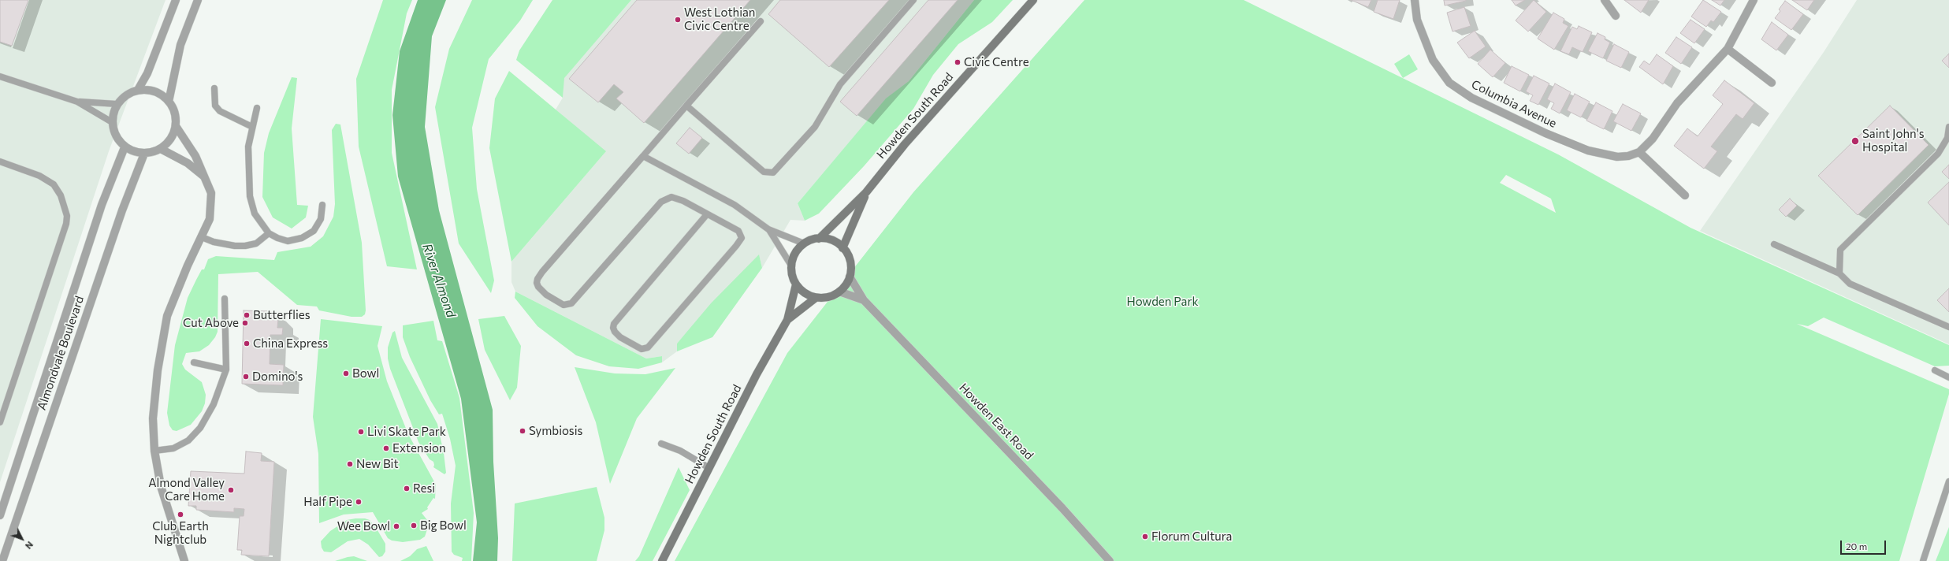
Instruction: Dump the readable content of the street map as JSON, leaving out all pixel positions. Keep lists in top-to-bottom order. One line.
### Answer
{"streets":{"main road":["Howden South Road"],"street":["Columbia Avenue","Almondvale Boulevard","Howden East Road"]},"crossings":[["Howden South Road","Howden East Road"]],"water":["River Almond"],"parks":["Howden Park"],"places":["West Lothian Civic Centre","Civic Centre","Saint John's Hospital","Butterflies","Cut Above","China Express","Bowl","Domino's","Symbiosis","Livi Skate Park","Extension","New Bit","Resi","Almond Valley Care Home","Half Pipe","Club Earth Nightclub","Big Bowl","Wee Bowl","Florum Cultura"],"scale_bar":"20 m","north":"bottom right"}
